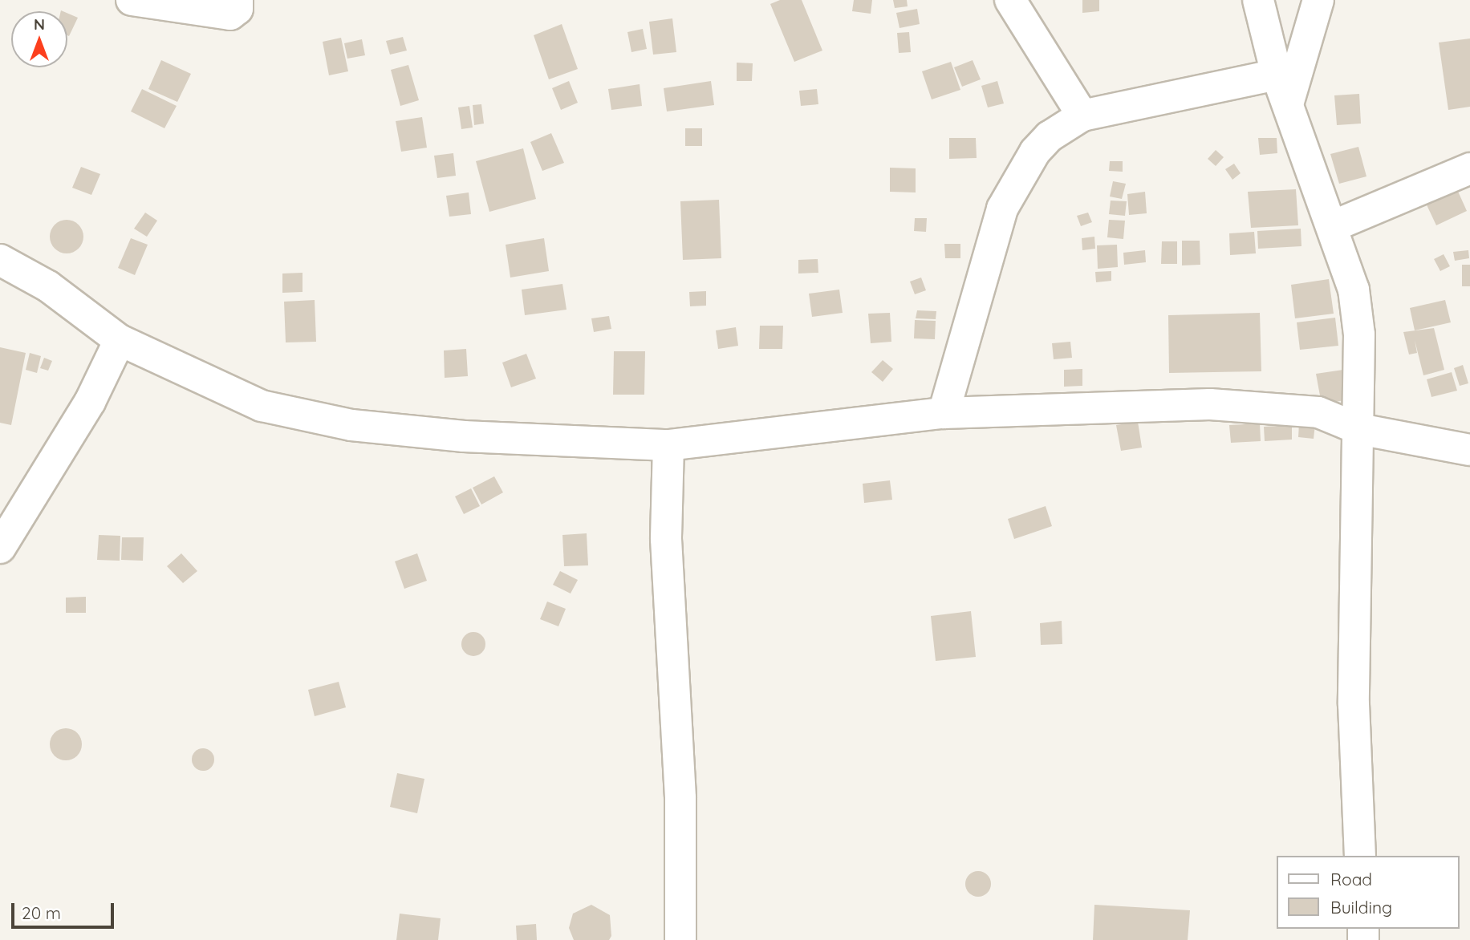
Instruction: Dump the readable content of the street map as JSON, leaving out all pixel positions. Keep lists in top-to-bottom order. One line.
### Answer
{"legend":["Road","Building"],"scale_bar":"20 m","north":"top"}
